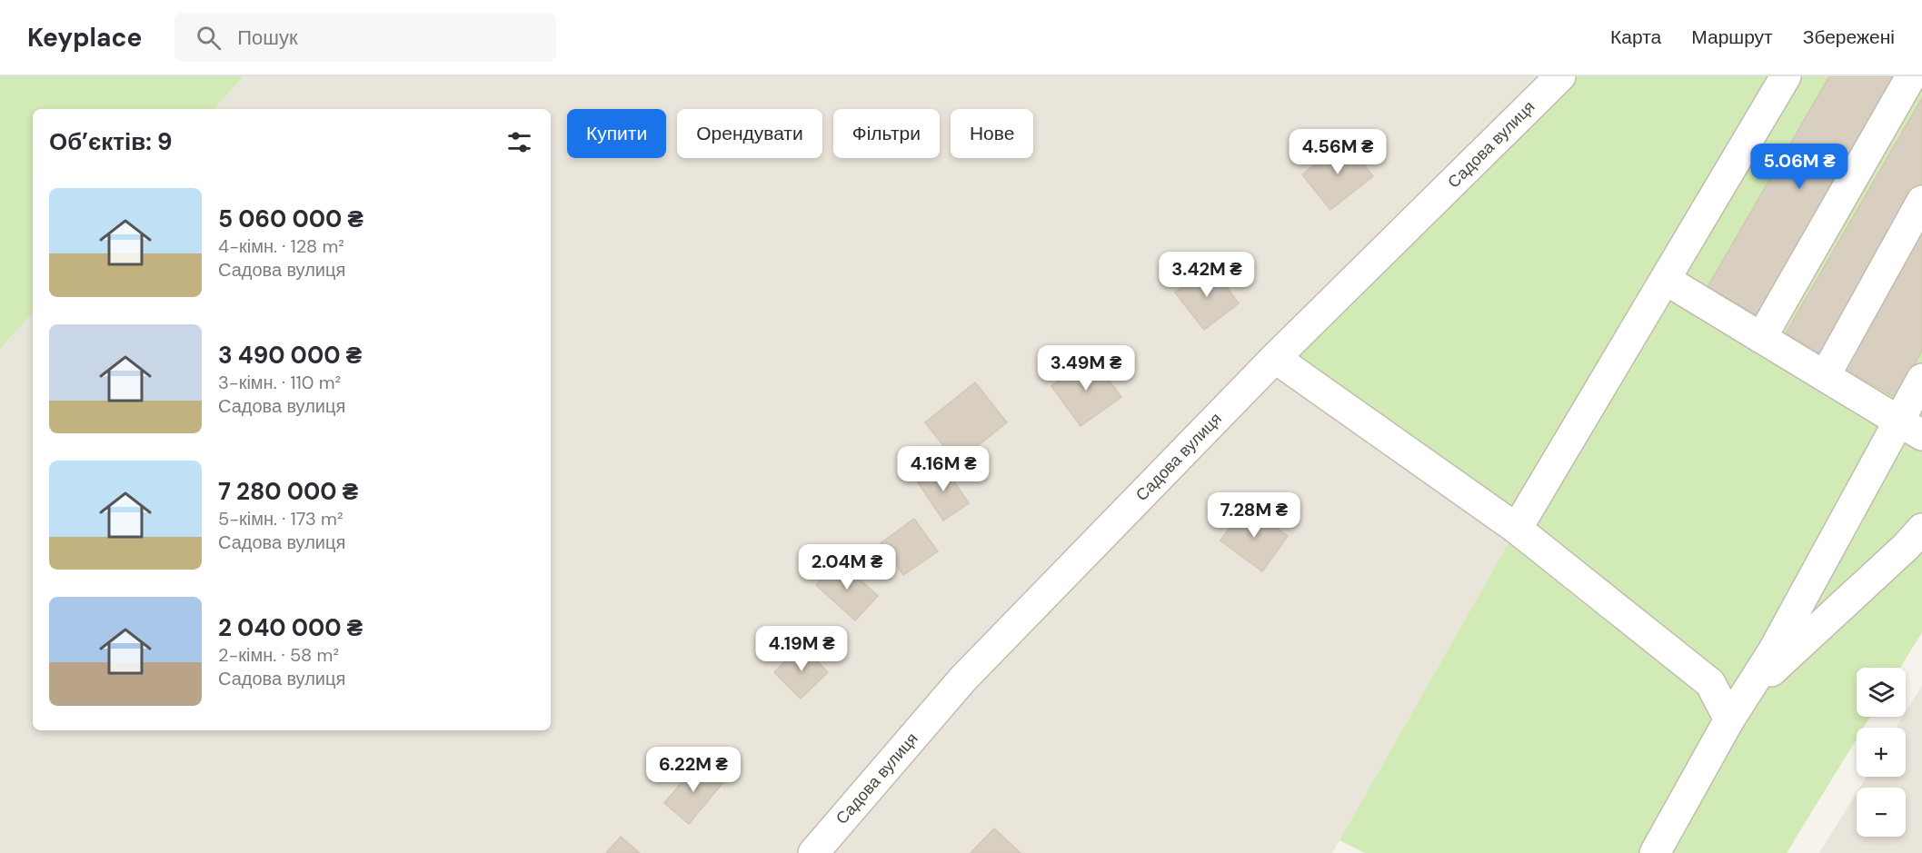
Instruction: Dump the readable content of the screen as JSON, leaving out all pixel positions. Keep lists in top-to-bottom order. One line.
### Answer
{"streets":{"street":["Садова вулиця"]},"page":{"header":"Keyplace","search":"Пошук","nav":["Карта","Маршрут","Збережені"],"chip":["Купити","Орендувати","Фільтри","Нове"],"heading":"Об’єктів: 9","price":["4.56M ₴","5.06M ₴","3.42M ₴","3.49M ₴","4.16M ₴","7.28M ₴","2.04M ₴","4.19M ₴","6.22M ₴"],"list":[{"name":"5 060 000 ₴","note":"4-кімн. · 128 m² · Садова вулиця"},{"name":"3 490 000 ₴","note":"3-кімн. · 110 m² · Садова вулиця"},{"name":"7 280 000 ₴","note":"5-кімн. · 173 m² · Садова вулиця"},{"name":"2 040 000 ₴","note":"2-кімн. · 58 m² · Садова вулиця"}],"map_buttons":["+","−"]}}
